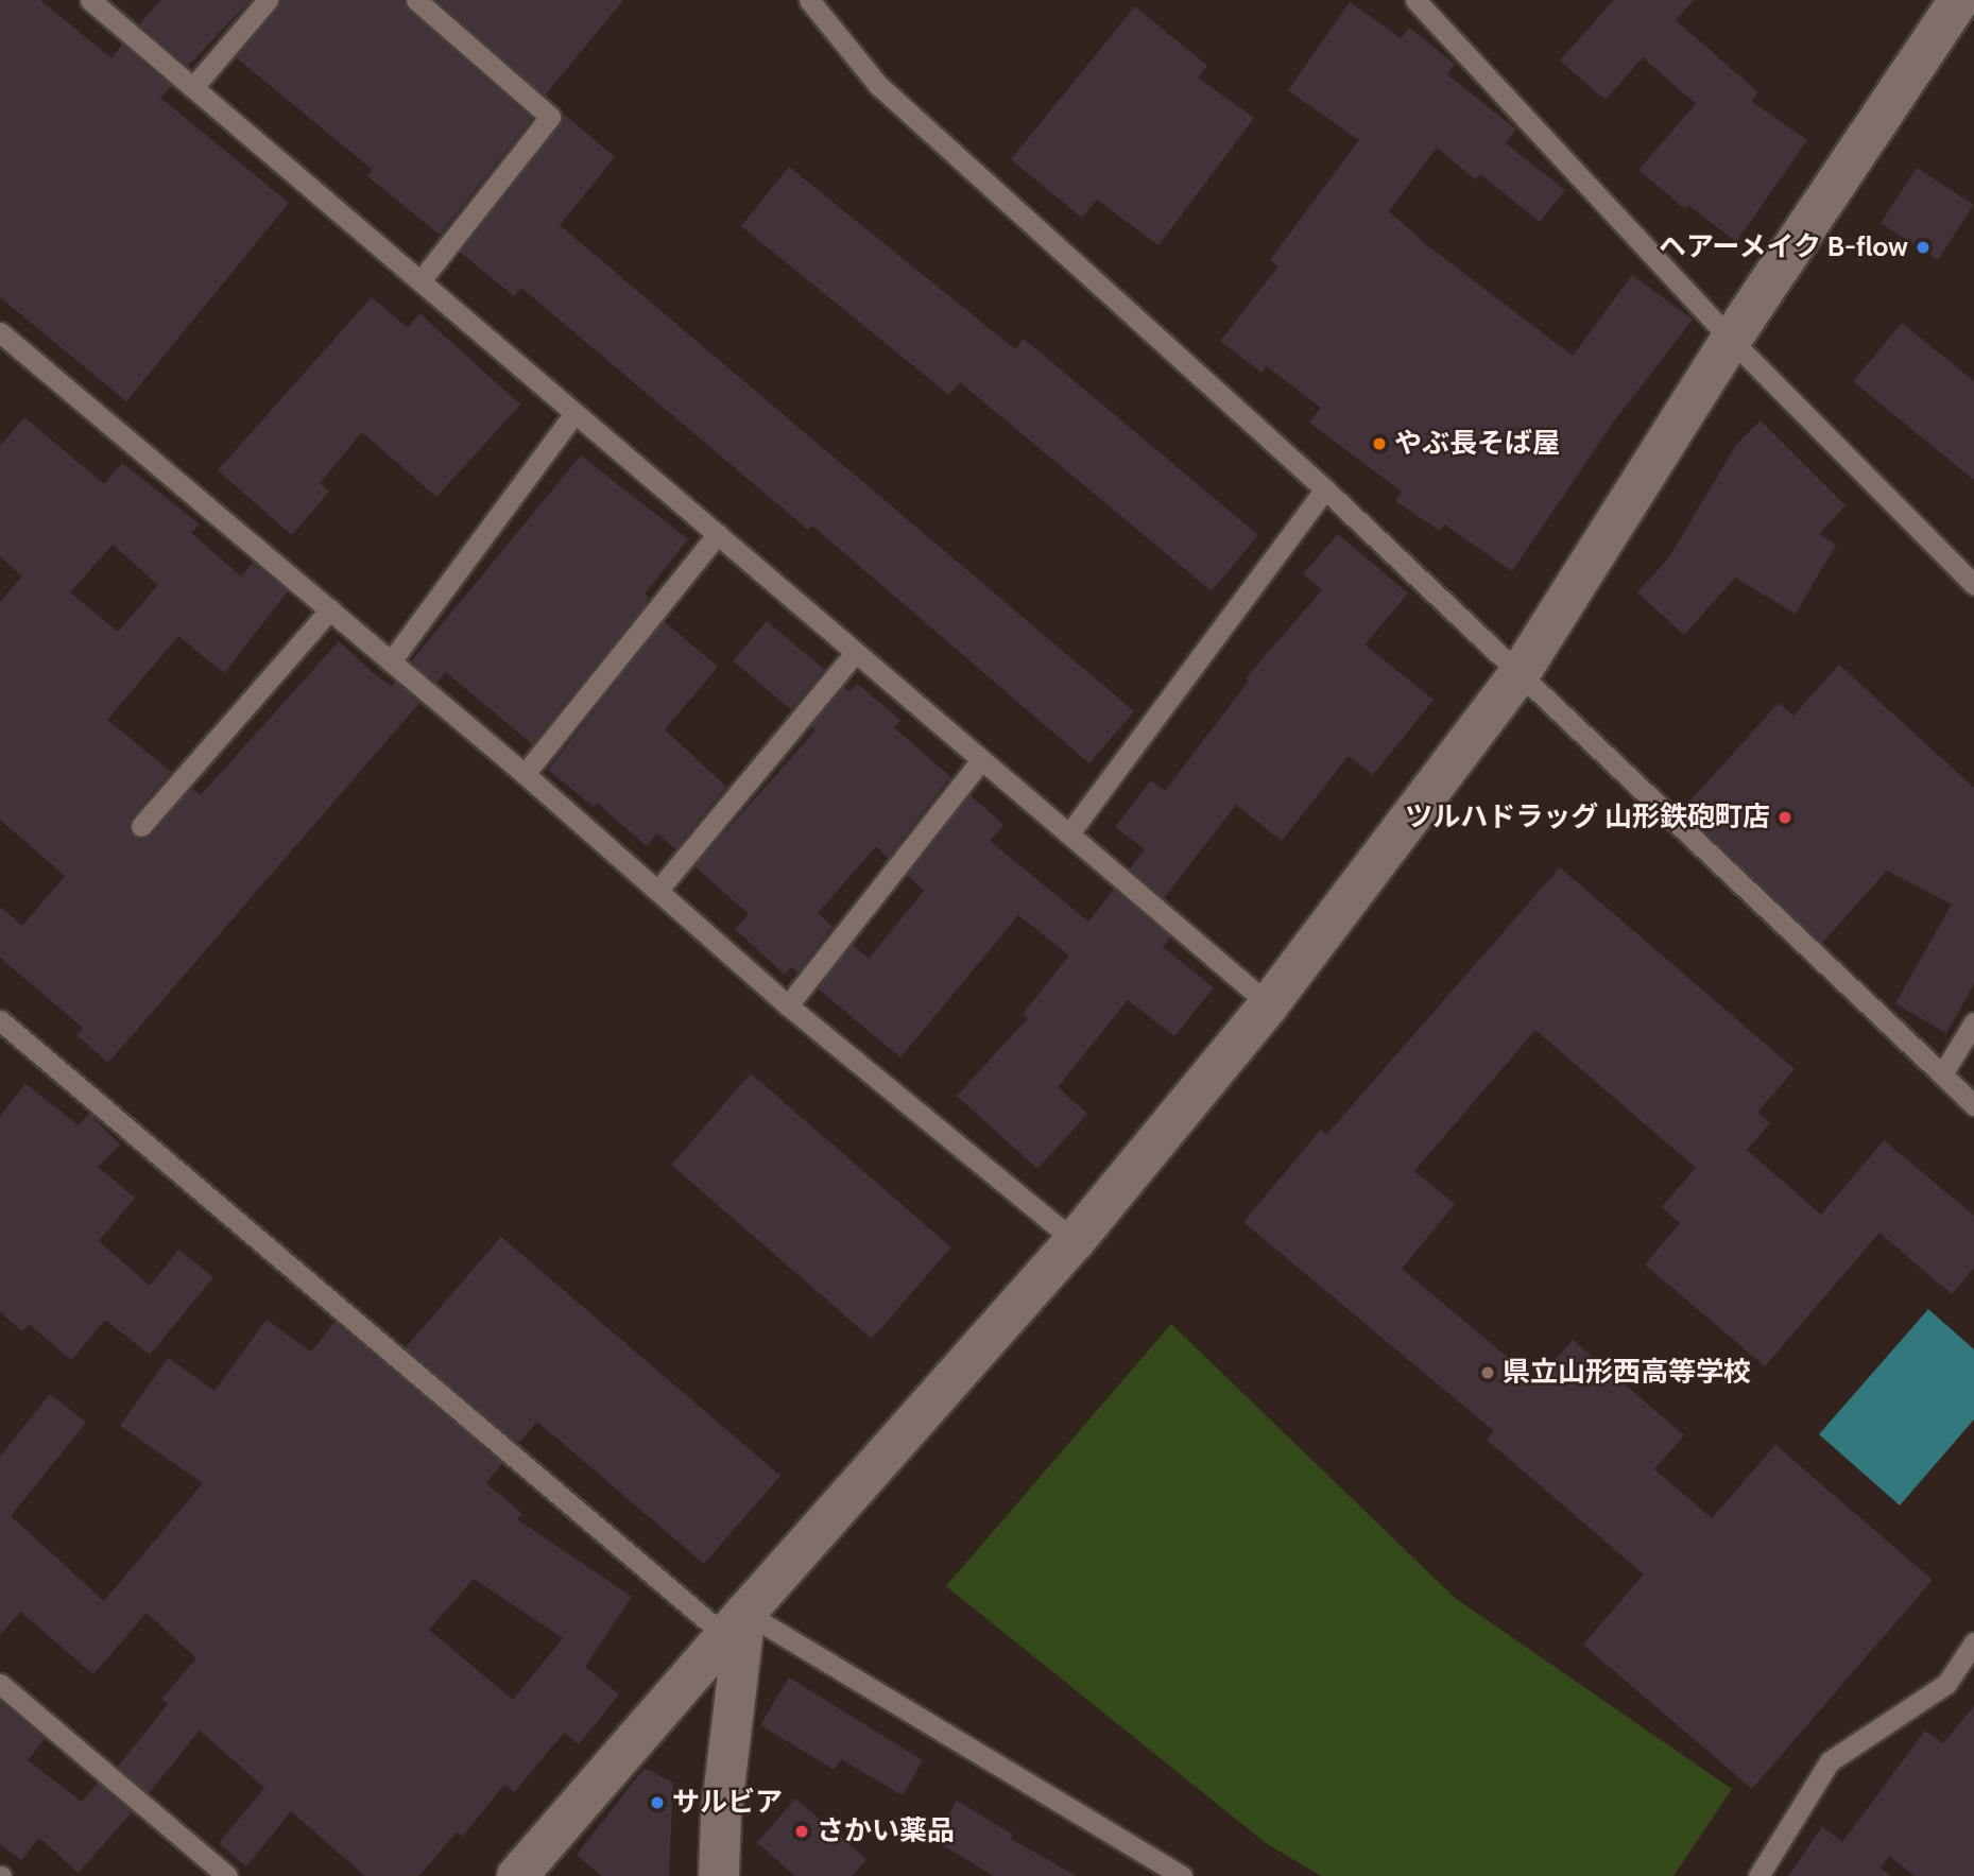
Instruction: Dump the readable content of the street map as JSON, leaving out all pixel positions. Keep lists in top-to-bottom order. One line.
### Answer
{"places":["ヘアーメイク B-flow","やぶ長そば屋","ツルハドラッグ 山形鉄砲町店","県立山形西高等学校","サルビア","さかい薬品"]}
